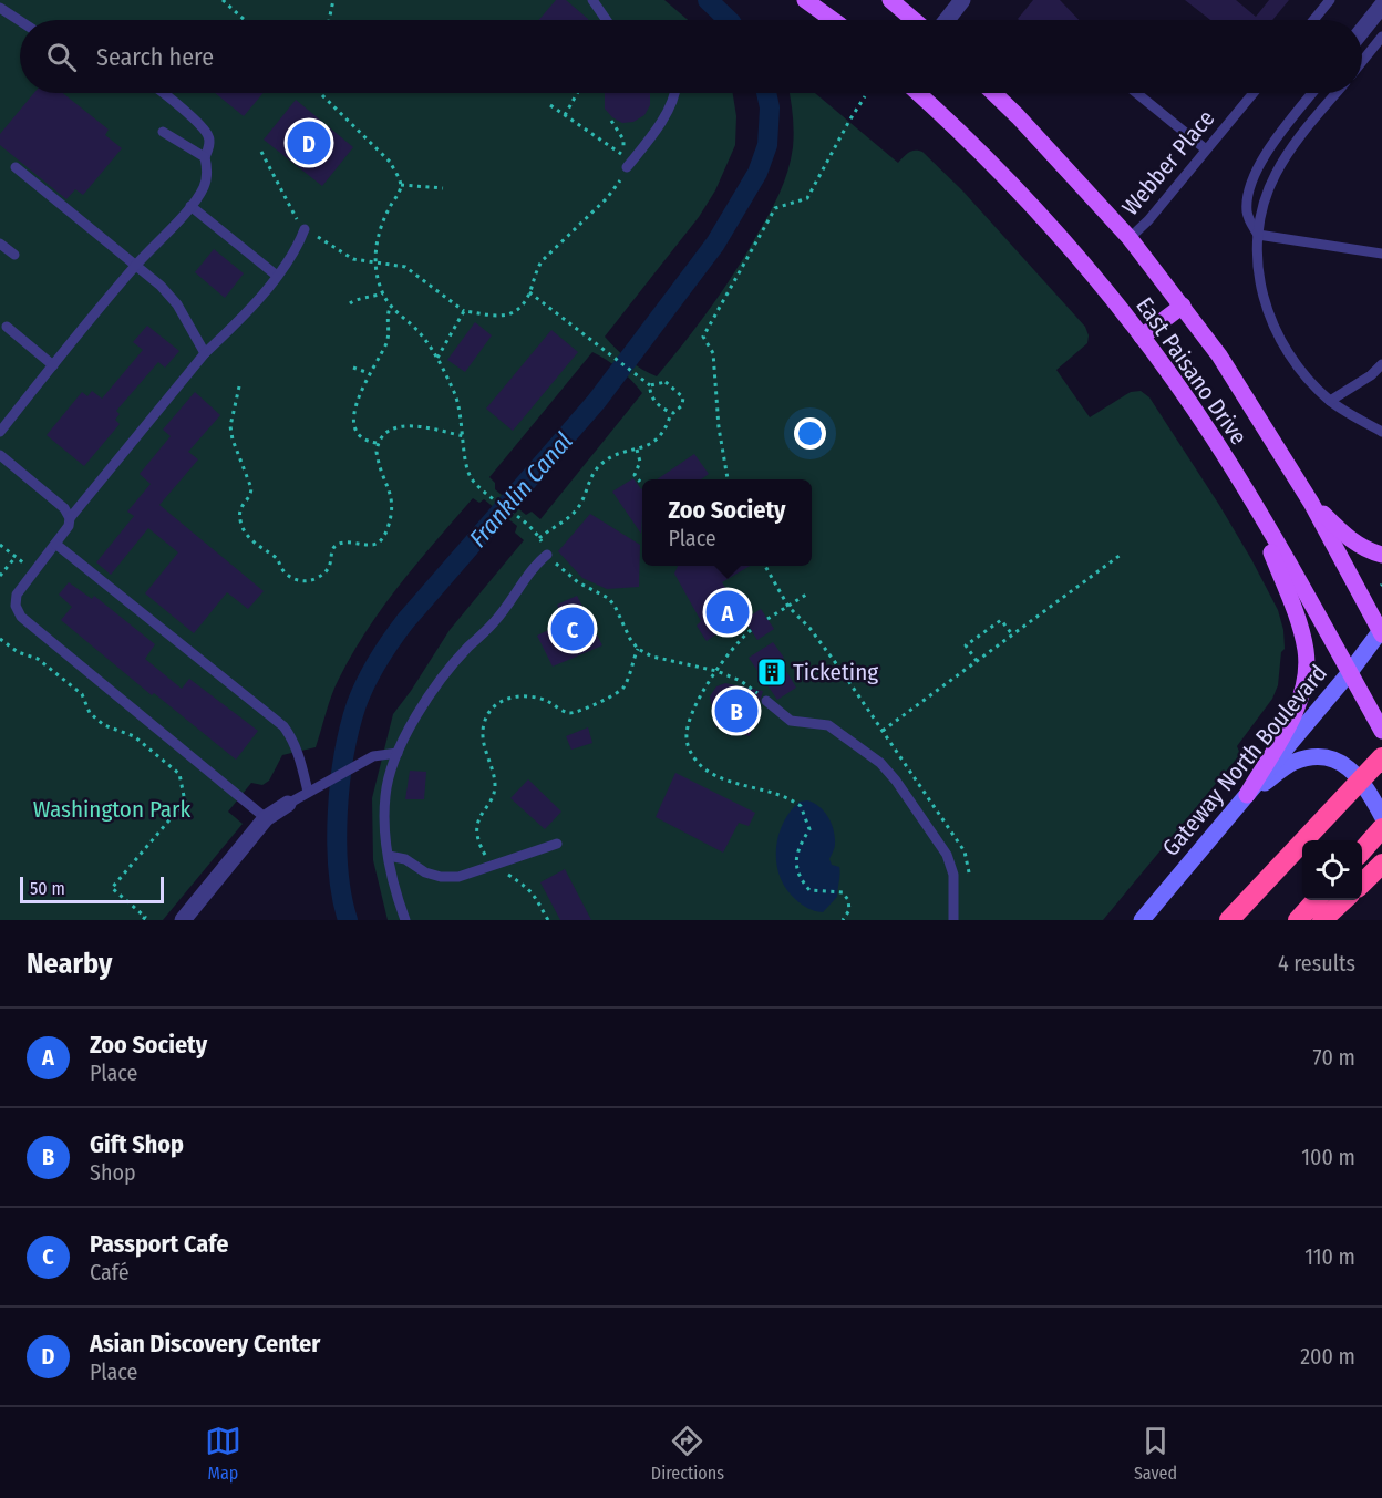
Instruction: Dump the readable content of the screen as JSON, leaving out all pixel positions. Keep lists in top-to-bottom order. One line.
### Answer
{"streets":{"main road":["East Paisano Drive","Gateway North Boulevard"],"lane":["Webber Place"]},"crossings":[["Webber Place","East Paisano Drive"],["East Paisano Drive","Gateway North Boulevard"]],"water":["Franklin Canal"],"parks":["Washington Park"],"places":{"building":["Ticketing"]},"scale_bar":"50 m","page":{"search":"Search here","pins":["D","A","C","B"],"popup":["Zoo Society","Place"],"scale":"50 m","heading":["Nearby","4 results"],"list":[{"mark":"A","name":"Zoo Society","note":"Place","value":"70 m"},{"mark":"B","name":"Gift Shop","note":"Shop","value":"100 m"},{"mark":"C","name":"Passport Cafe","note":"Café","value":"110 m"},{"mark":"D","name":"Asian Discovery Center","note":"Place","value":"200 m"}],"nav":["Map","Directions","Saved"]}}
